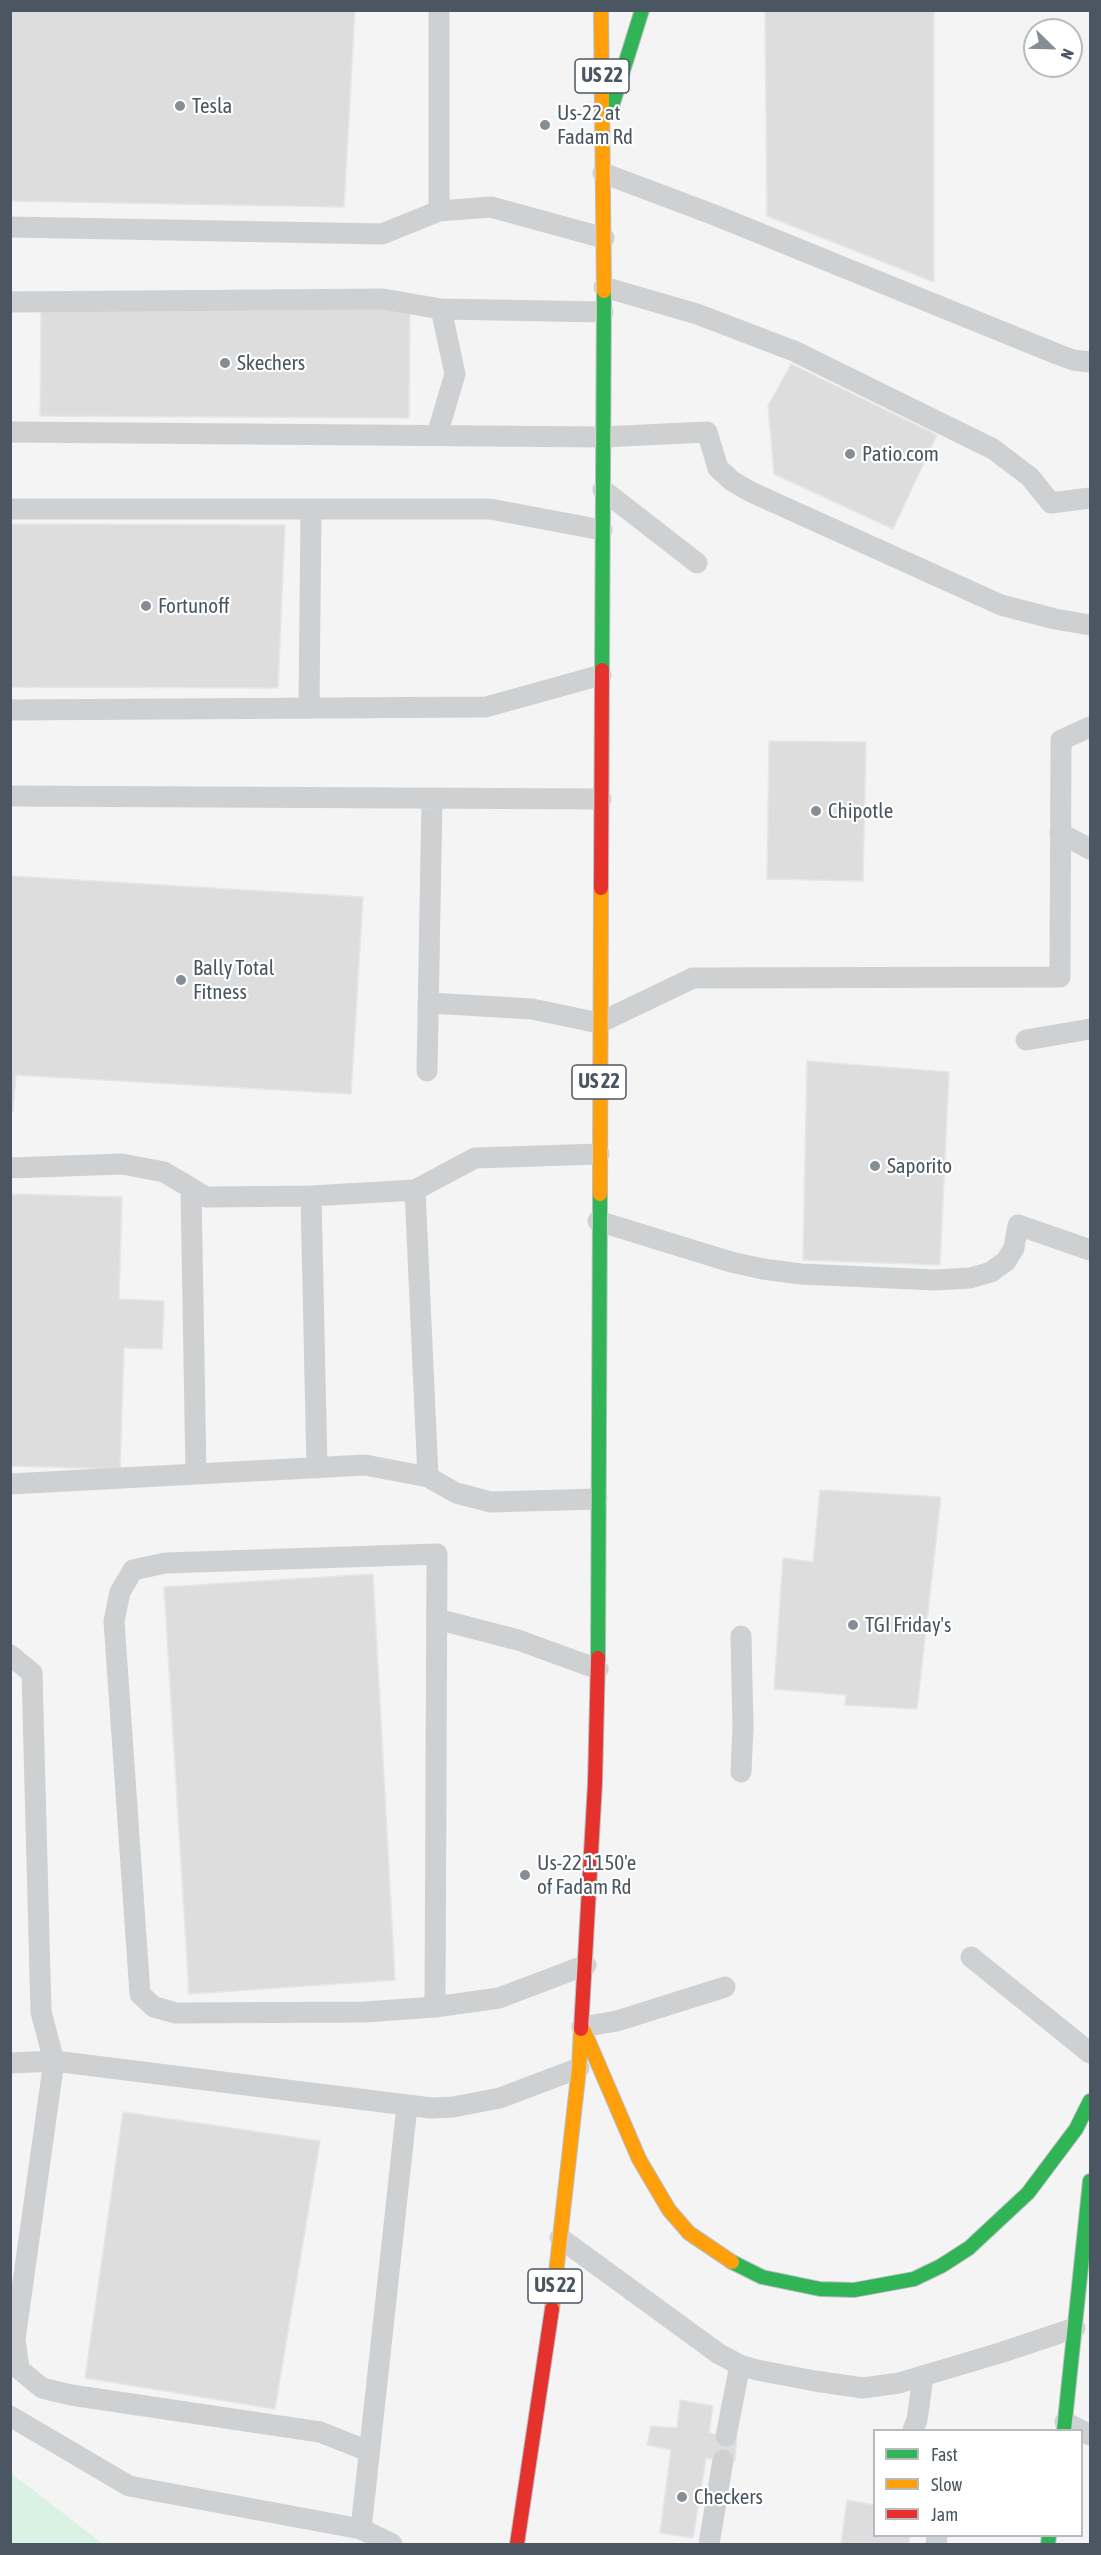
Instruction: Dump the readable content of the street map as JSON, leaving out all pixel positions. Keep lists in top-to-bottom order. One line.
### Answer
{"streets":{"highway":["US 22"]},"places":["Tesla","Us-22 at Fadam Rd","Skechers","Patio.com","Fortunoff","Chipotle","Bally Total Fitness","Saporito","TGI Friday's","Us-22 1150'e of Fadam Rd","Checkers"],"legend":["Fast","Slow","Jam"],"north":"bottom right"}
